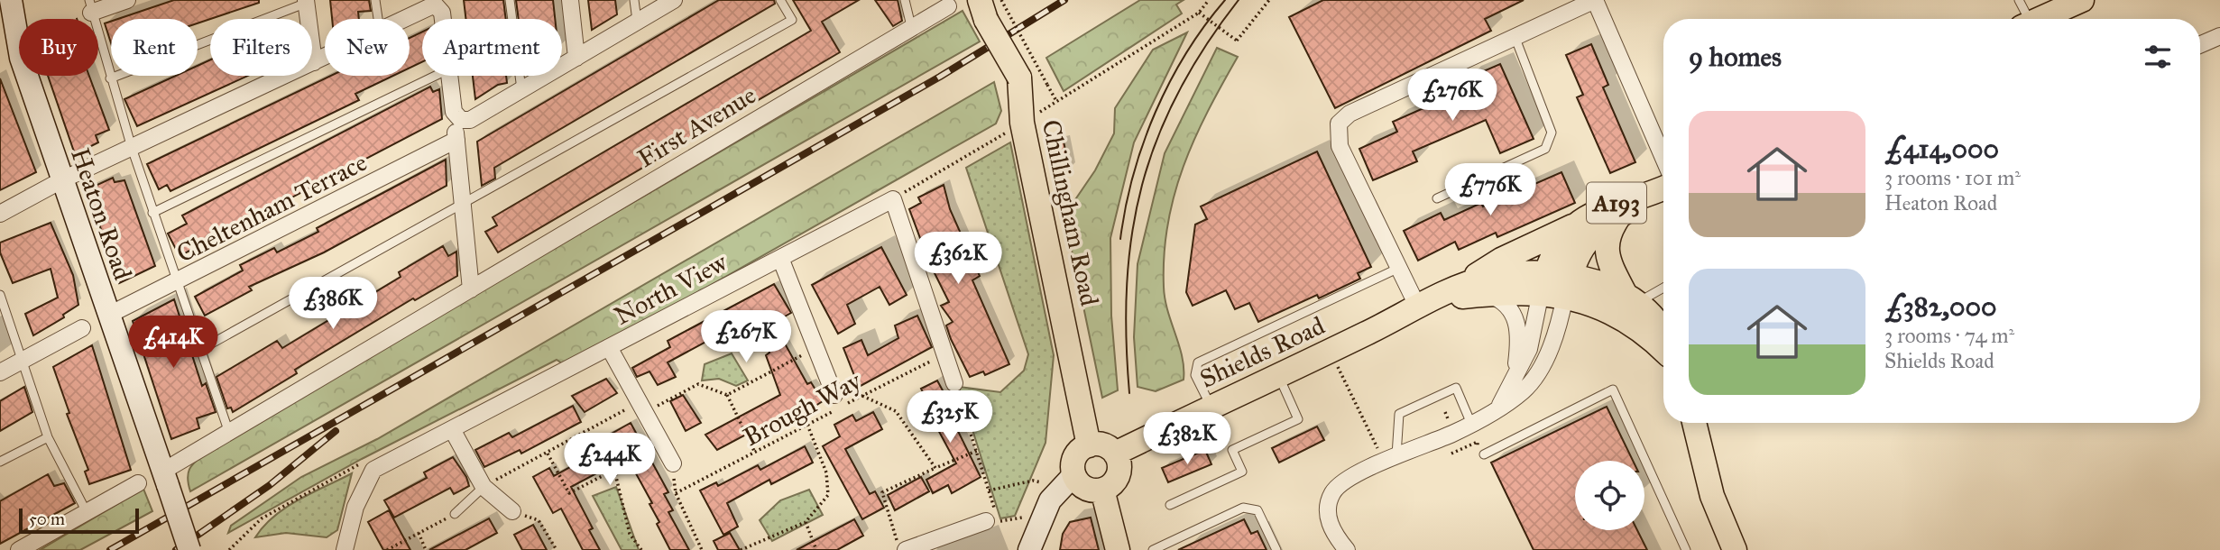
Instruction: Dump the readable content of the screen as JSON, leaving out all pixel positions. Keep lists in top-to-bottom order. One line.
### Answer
{"streets":{"main road":["A193","Chillingham Road","Shields Road"],"street":["First Avenue","Cheltenham Terrace","Heaton Road","North View"],"path":["Brough Way"]},"crossings":[["First Avenue","Heaton Road"],["A193","Shields Road"],["Cheltenham Terrace","Heaton Road"],["Chillingham Road","Shields Road"]],"scale_bar":"50 m","page":{"chip":["Buy","Rent","Filters","New","Apartment"],"heading":"9 homes","price":["£276K","£776K","£362K","£386K","£267K","£414K","£325K","£382K","£244K"],"list":[{"name":"£414,000","note":"3 rooms · 101 m² · Heaton Road"},{"name":"£382,000","note":"3 rooms · 74 m² · Shields Road"}],"scale":"50 m"}}
